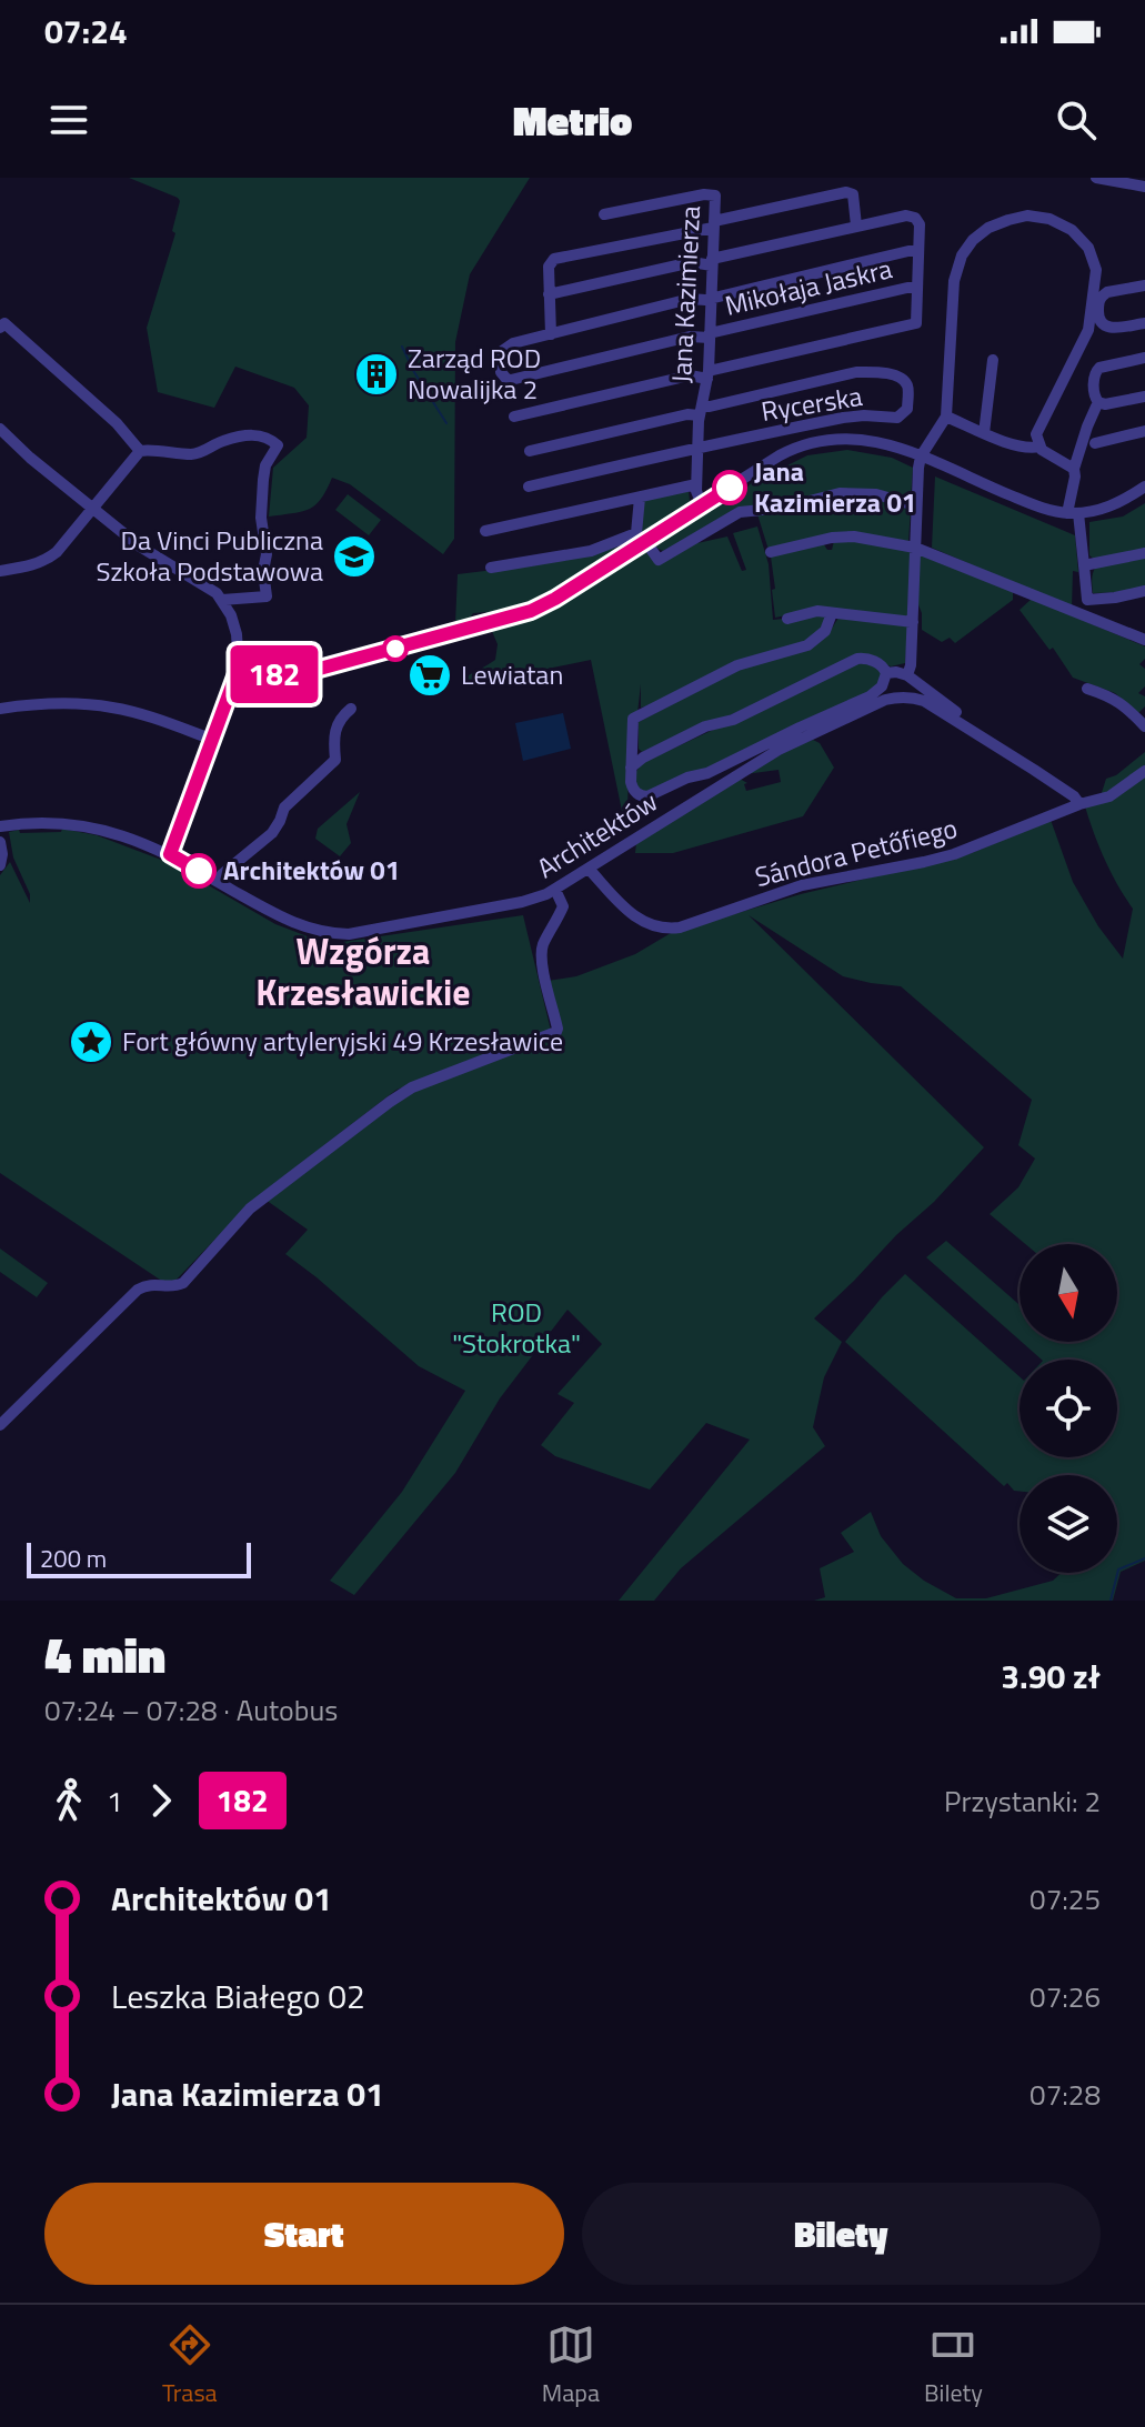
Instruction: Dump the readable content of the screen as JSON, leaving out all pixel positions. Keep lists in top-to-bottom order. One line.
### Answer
{"streets":{"street":["Mikołaja Jaskra","Jana Kazimierza","Rycerska","Architektów","Sándora Petőfiego"]},"crossings":[["Mikołaja Jaskra","Jana Kazimierza"],["Jana Kazimierza","Rycerska"],["Architektów","Sándora Petőfiego"]],"districts":["Wzgórza Krzesławickie"],"parks":["ROD \"Stokrotka\""],"places":{"building":["Zarząd ROD Nowalijka 2"],"other":["Jana Kazimierza 01","Architektów 01"],"school or university":["Da Vinci Publiczna Szkoła Podstawowa"],"supermarket":["Lewiatan"],"place":["Fort główny artyleryjski 49 Krzesławice"]},"lines":["bus line 182"],"scale_bar":"200 m","north":"bottom","page":{"status":"07:24","header":"Metrio","on_map":"182","scale":"200 m","heading":["4 min","07:24 – 07:28 · Autobus","3.90 zł"],"legs":["1","182","Przystanki: 2"],"list":[{"name":"Architektów 01","value":"07:25"},{"name":"Leszka Białego 02","value":"07:26"},{"name":"Jana Kazimierza 01","value":"07:28"}],"buttons":["Start","Bilety"],"tabs":["Trasa","Mapa","Bilety"]}}
